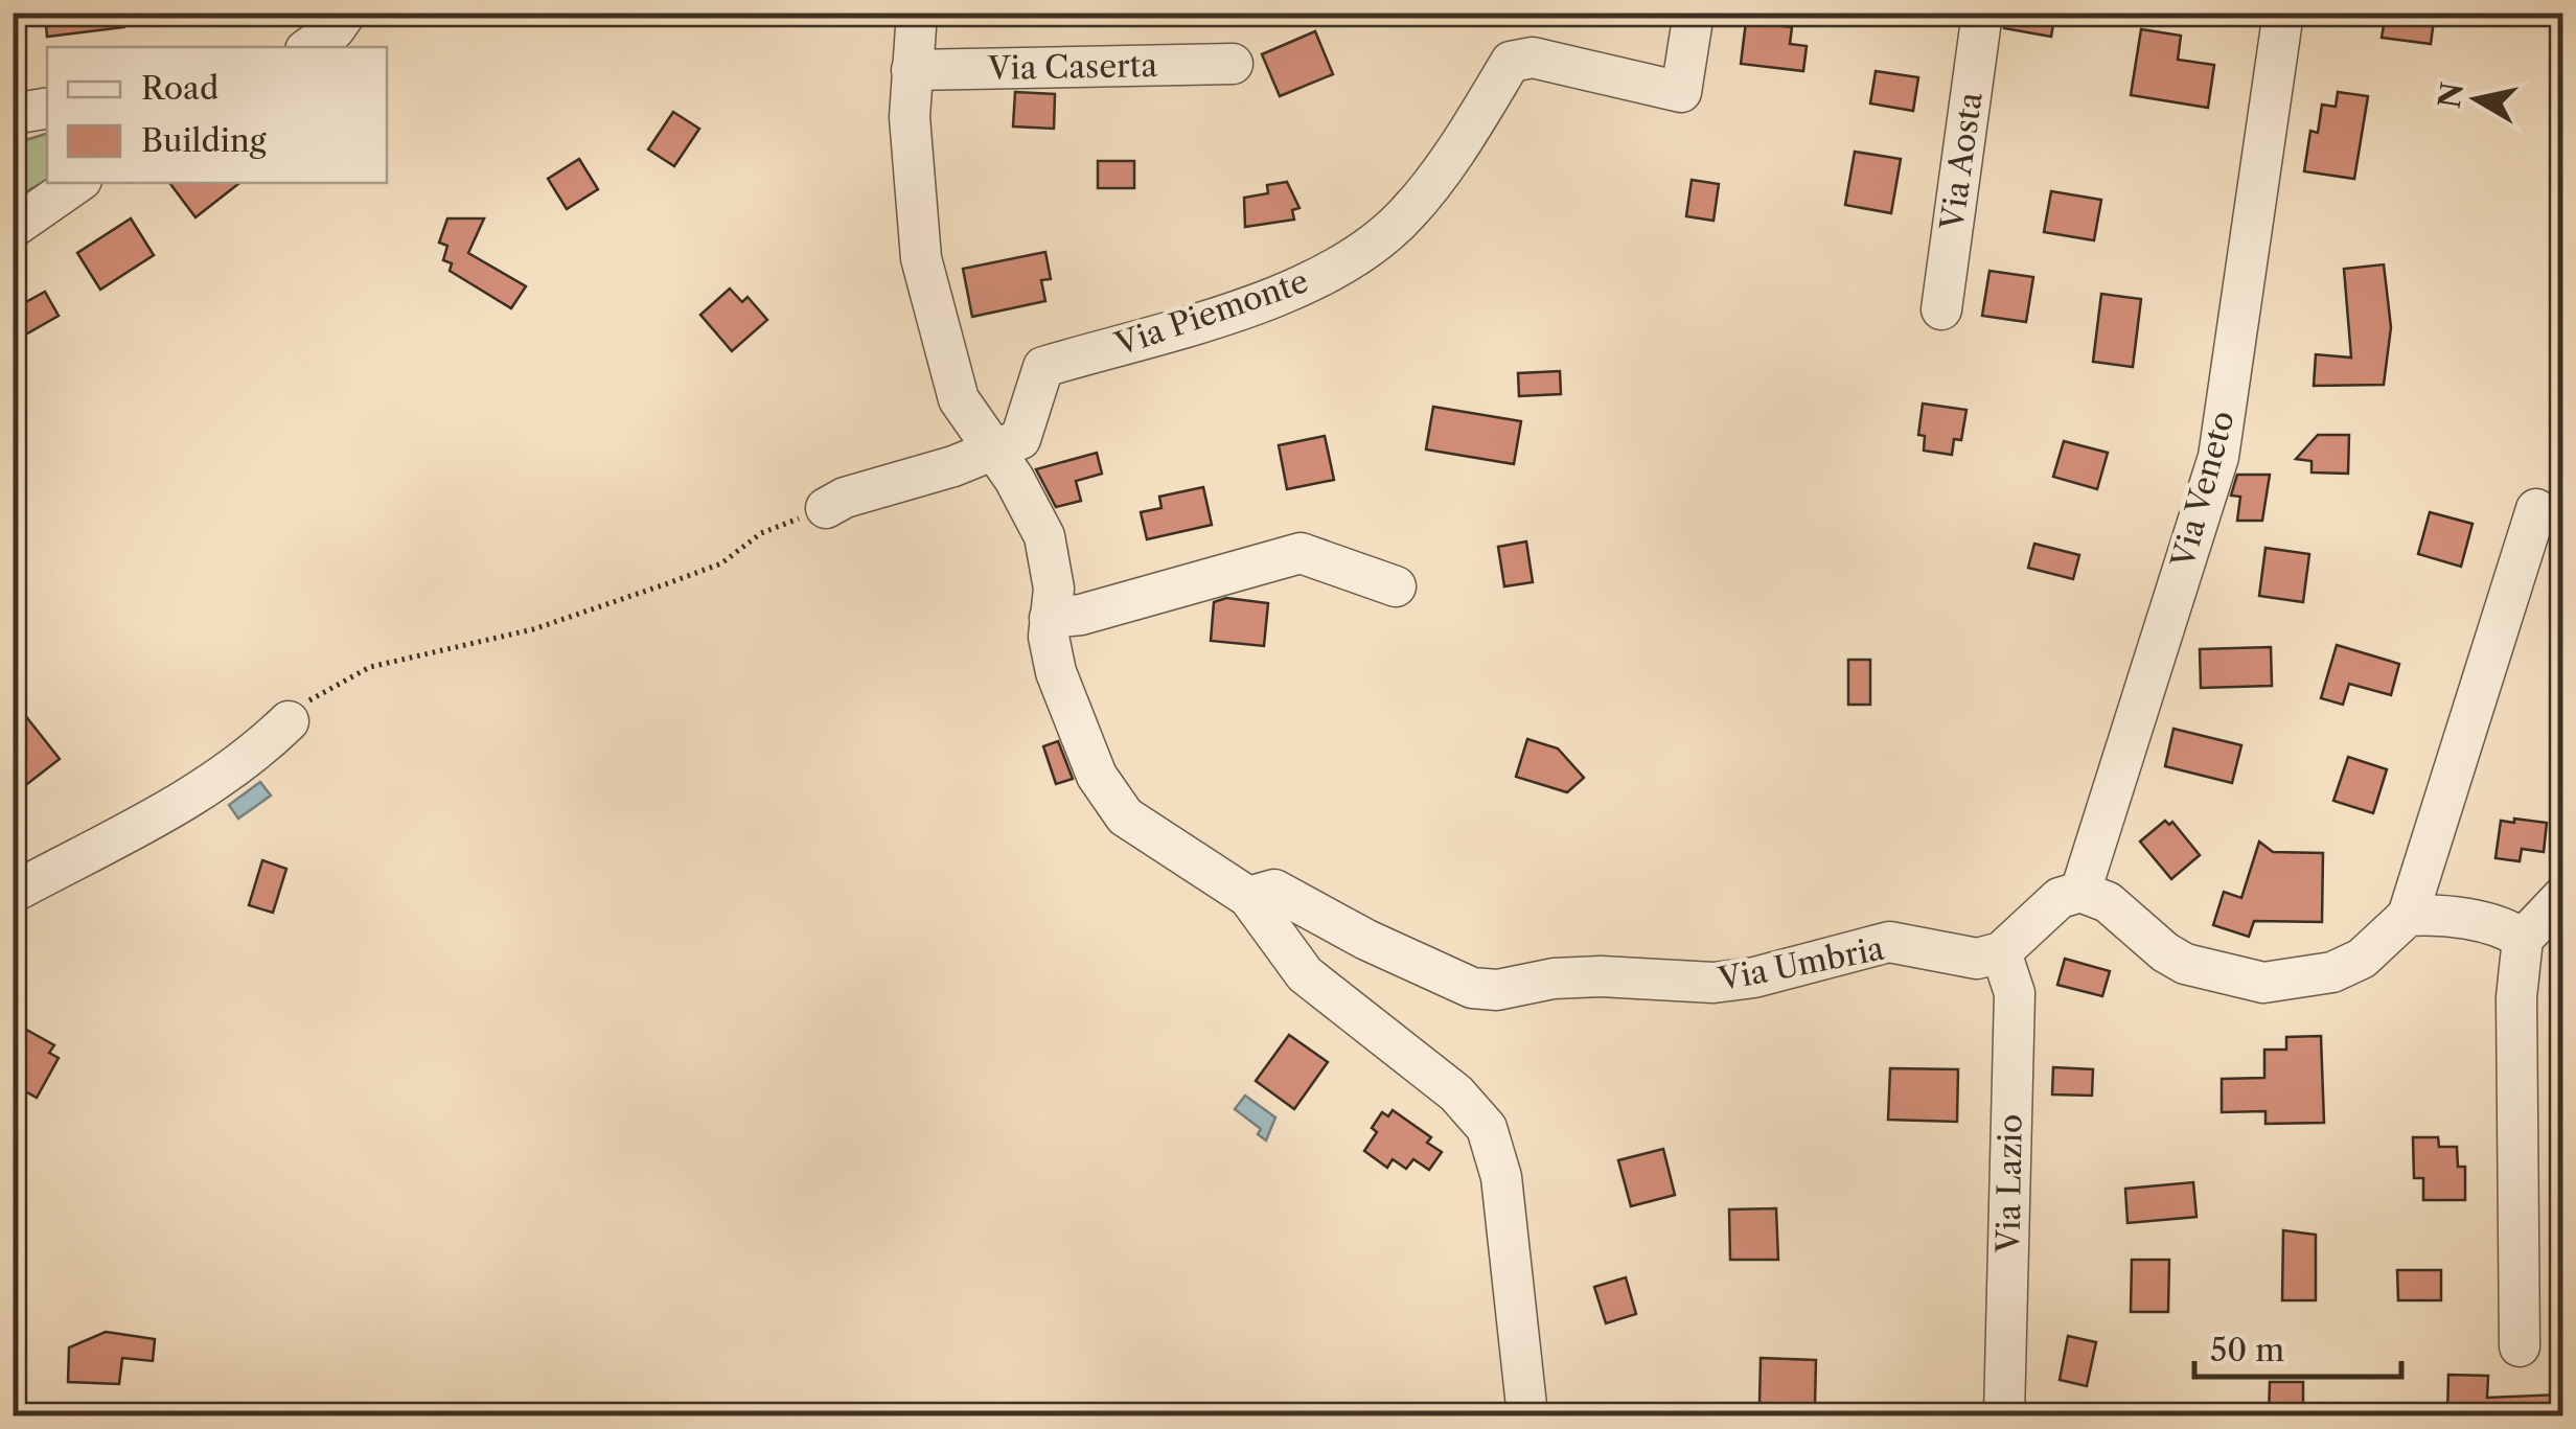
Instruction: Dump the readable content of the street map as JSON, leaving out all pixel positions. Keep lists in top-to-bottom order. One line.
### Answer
{"streets":{"street":["Via Caserta","Via Aosta","Via Piemonte","Via Veneto","Via Umbria","Via Lazio"]},"crossings":[["Via Umbria","Via Lazio"]],"legend":["Road","Building"],"scale_bar":"50 m","north":"left"}
